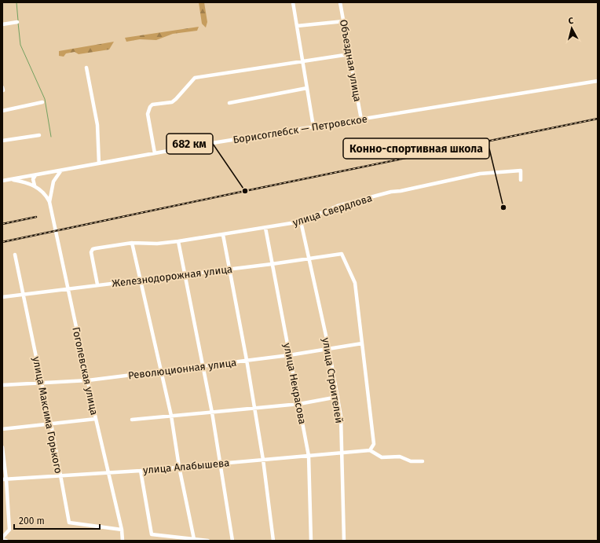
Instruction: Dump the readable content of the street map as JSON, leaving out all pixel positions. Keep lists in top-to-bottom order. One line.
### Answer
{"streets":{"street":["Объездная улица","Борисоглебск — Петровское","улица Свердлова","Железнодорожная улица","Революционная улица","Гоголевская улица","улица Строителей","улица Некрасова","улица Максима Горького","улица Алабышева"]},"crossings":[["Объездная улица","Борисоглебск — Петровское"],["улица Свердлова","Железнодорожная улица"],["улица Свердлова","улица Строителей"],["улица Свердлова","улица Некрасова"],["Железнодорожная улица","Революционная улица"],["Железнодорожная улица","Гоголевская улица"],["Железнодорожная улица","улица Строителей"],["Железнодорожная улица","улица Некрасова"],["Железнодорожная улица","улица Максима Горького"],["Революционная улица","Гоголевская улица"],["Революционная улица","улица Строителей"],["Революционная улица","улица Некрасова"],["Революционная улица","улица Максима Горького"],["Гоголевская улица","улица Максима Горького"],["Гоголевская улица","улица Алабышева"],["улица Строителей","улица Алабышева"],["улица Некрасова","улица Алабышева"],["улица Максима Горького","улица Алабышева"]],"places":["682 км","Конно-спортивная школа"],"scale_bar":"200 m","north":"top"}
